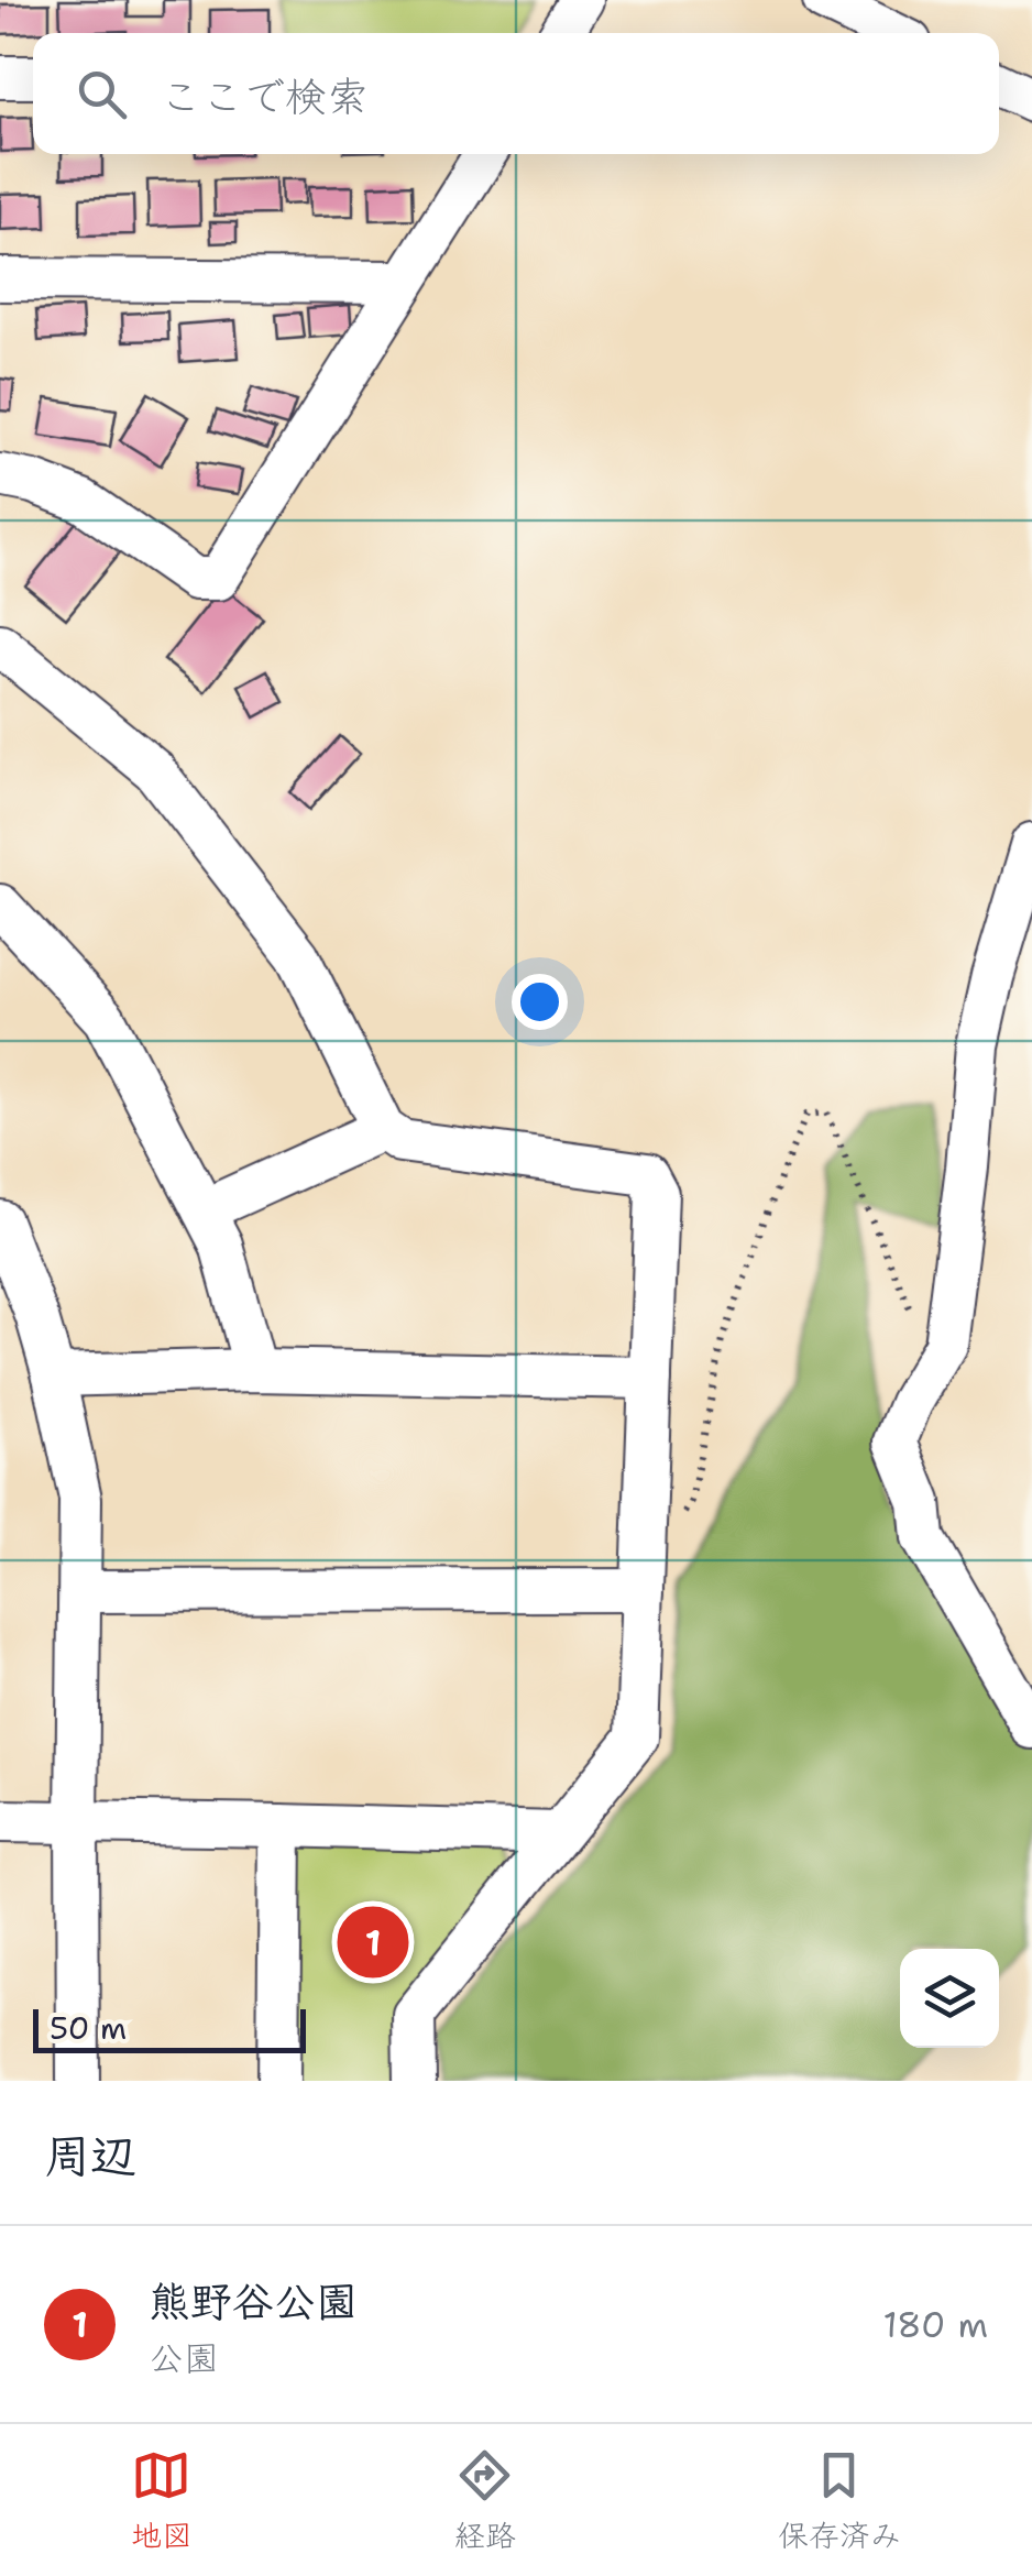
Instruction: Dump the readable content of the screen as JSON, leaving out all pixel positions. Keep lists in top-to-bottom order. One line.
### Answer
{"scale_bar":"50 m","page":{"search":"ここで検索","pins":"1","scale":"50 m","heading":"周辺","list":[{"mark":"1","name":"熊野谷公園","note":"公園","value":"180 m"}],"nav":["地図","経路","保存済み"]}}
